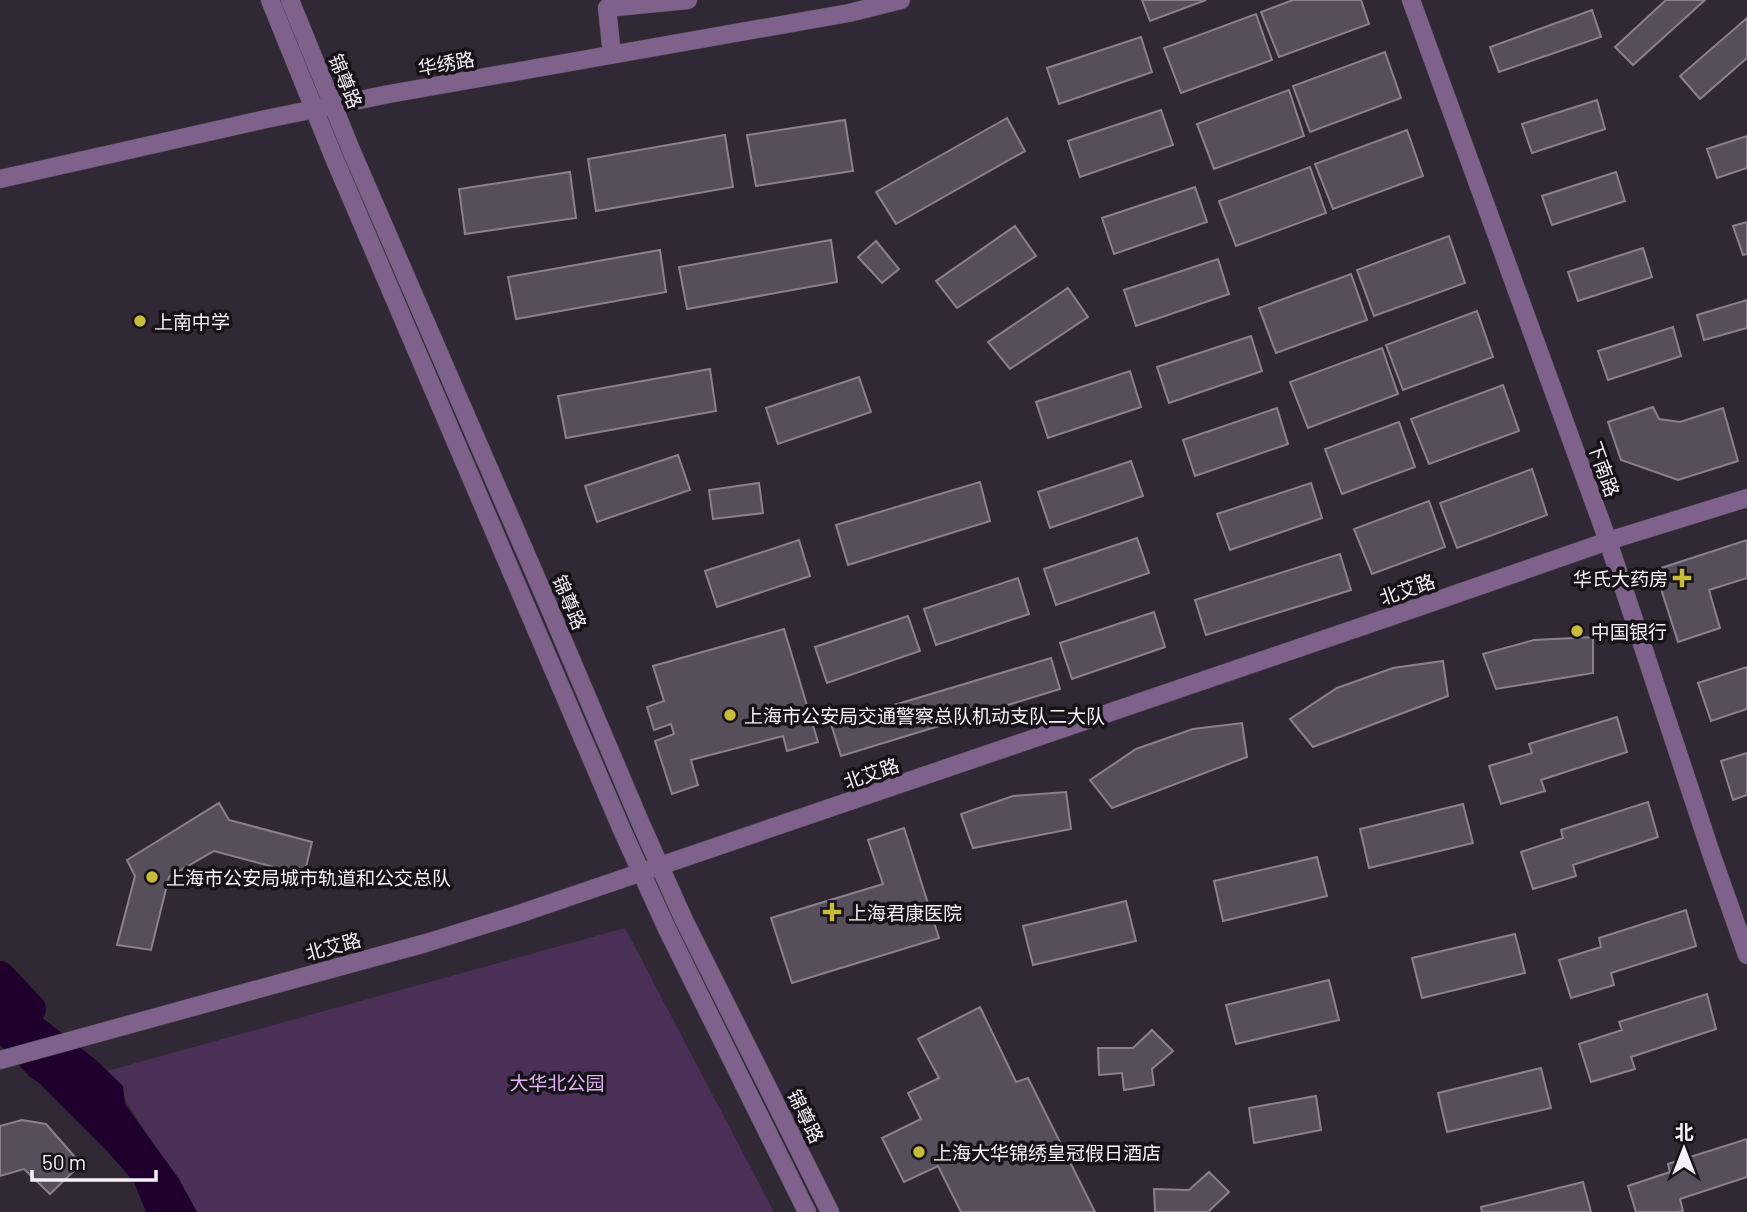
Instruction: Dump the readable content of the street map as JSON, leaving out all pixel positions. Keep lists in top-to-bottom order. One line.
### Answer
{"streets":{"street":["华绣路","锦尊路","下南路","北艾路"]},"crossings":[["华绣路","锦尊路"],["锦尊路","北艾路"],["下南路","北艾路"]],"parks":["大华北公园"],"places":{"other":["上南中学","中国银行","上海市公安局交通警察总队机动支队二大队","上海市公安局城市轨道和公交总队","上海大华锦绣皇冠假日酒店"],"health":["华氏大药房","上海君康医院"]},"scale_bar":"50 m","north":"top"}
